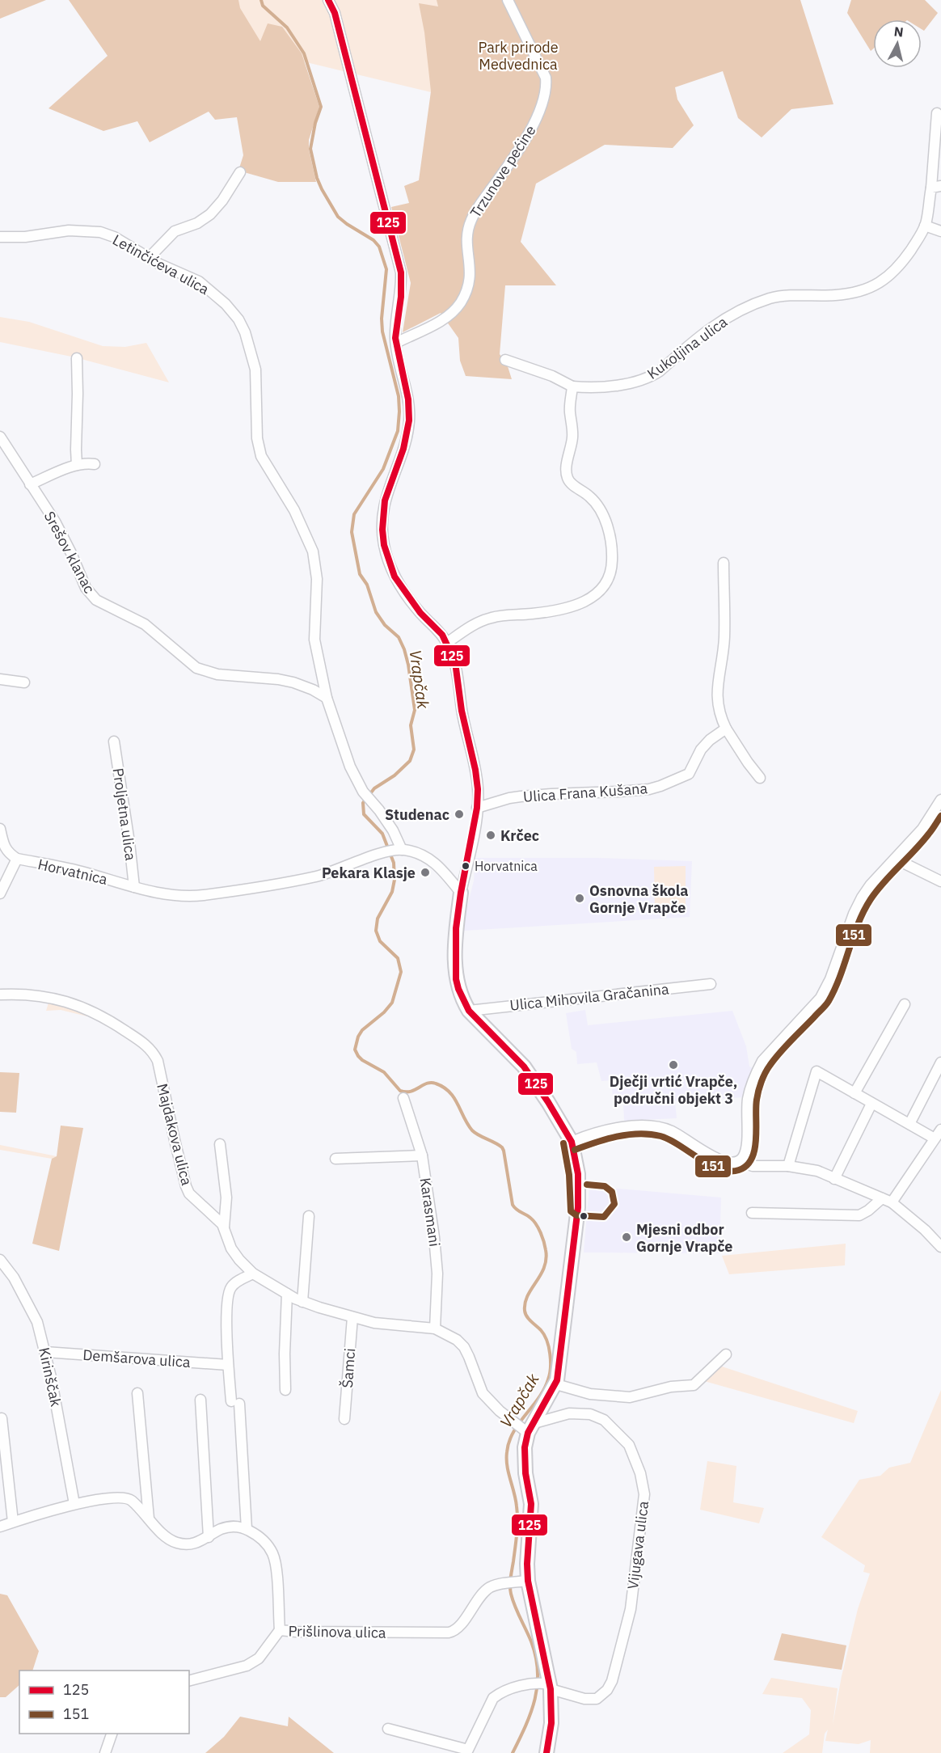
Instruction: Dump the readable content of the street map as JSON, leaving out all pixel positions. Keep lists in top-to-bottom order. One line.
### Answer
{"streets":{"street":["Trzunove pećine","Letinčićeva ulica","Kukoljina ulica","Srešov klanac","Ulica Frana Kušana","Proljetna ulica","Horvatnica","Ulica Mihovila Gračanina","Majdakova ulica","Karasmani","Demšarova ulica","Šamci","Kirinščak","Vijugava ulica","Prišlinova ulica"]},"crossings":[["Letinčićeva ulica","Srešov klanac"],["Letinčićeva ulica","Horvatnica"],["Proljetna ulica","Horvatnica"],["Majdakova ulica","Karasmani"],["Majdakova ulica","Šamci"],["Majdakova ulica","Vijugava ulica"],["Demšarova ulica","Kirinščak"]],"water":["Vrapčak"],"parks":["Park prirode Medvednica"],"places":["Studenac","Krčec","Horvatnica","Pekara Klasje","Osnovna škola Gornje Vrapče","Dječji vrtić Vrapče, područni objekt 3","Mjesni odbor Gornje Vrapče"],"lines":["transit line 125","transit line 151"],"legend":["125","151"],"north":"top"}
